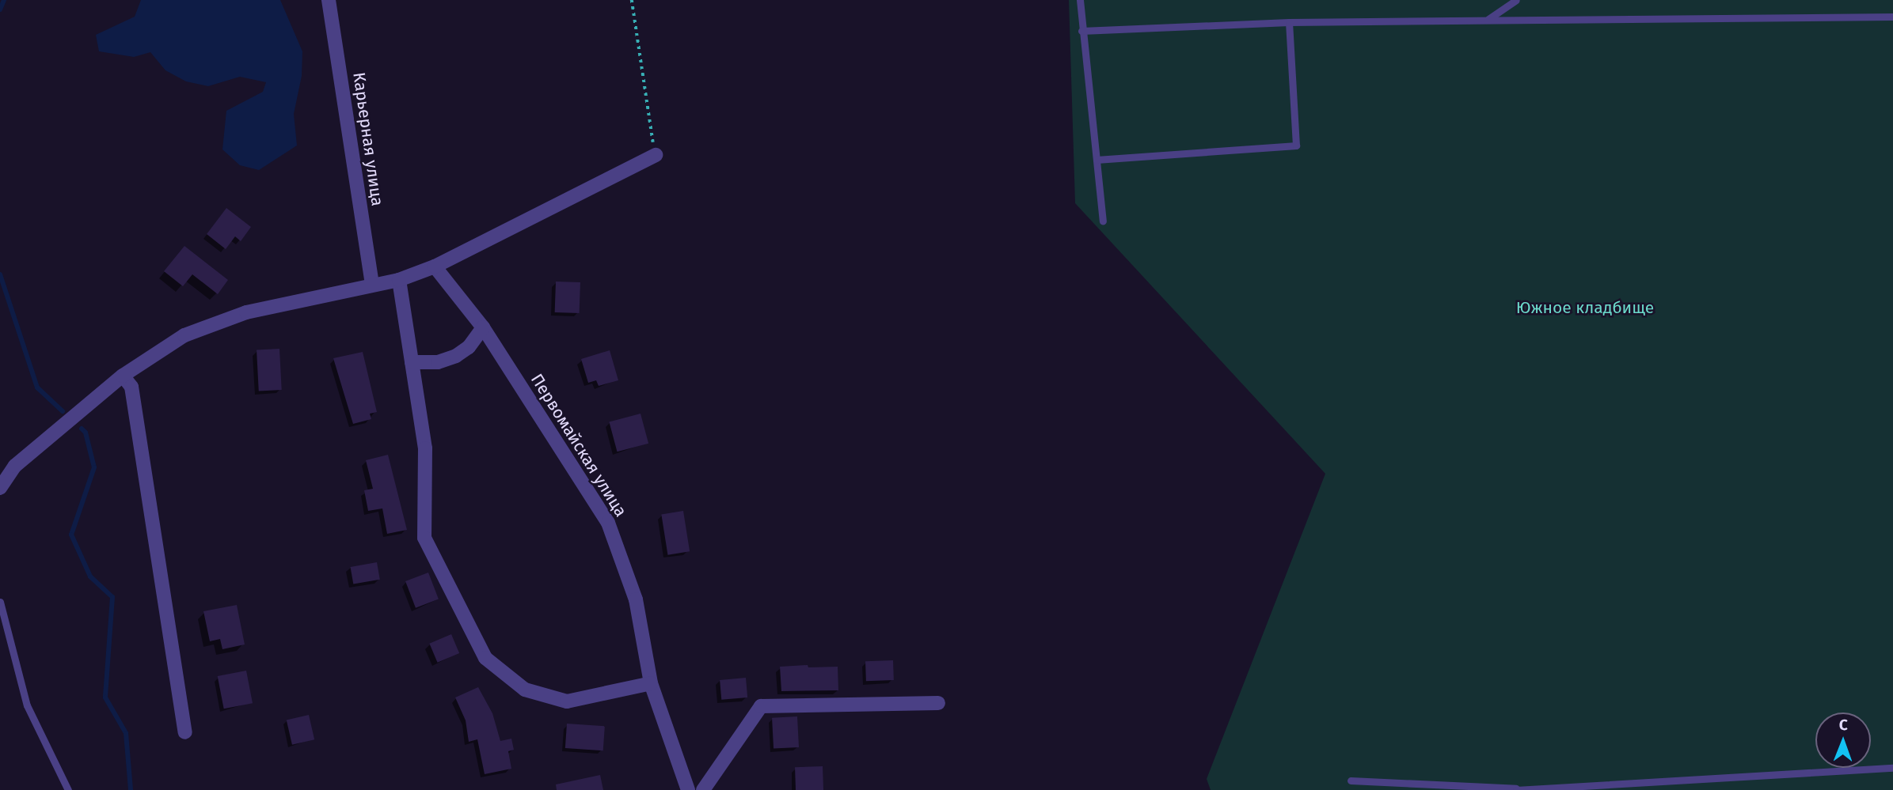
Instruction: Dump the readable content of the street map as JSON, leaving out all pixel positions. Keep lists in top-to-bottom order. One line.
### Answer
{"streets":{"street":["Карьерная улица","Первомайская улица"]},"parks":["Южное кладбище"],"north":"top"}
